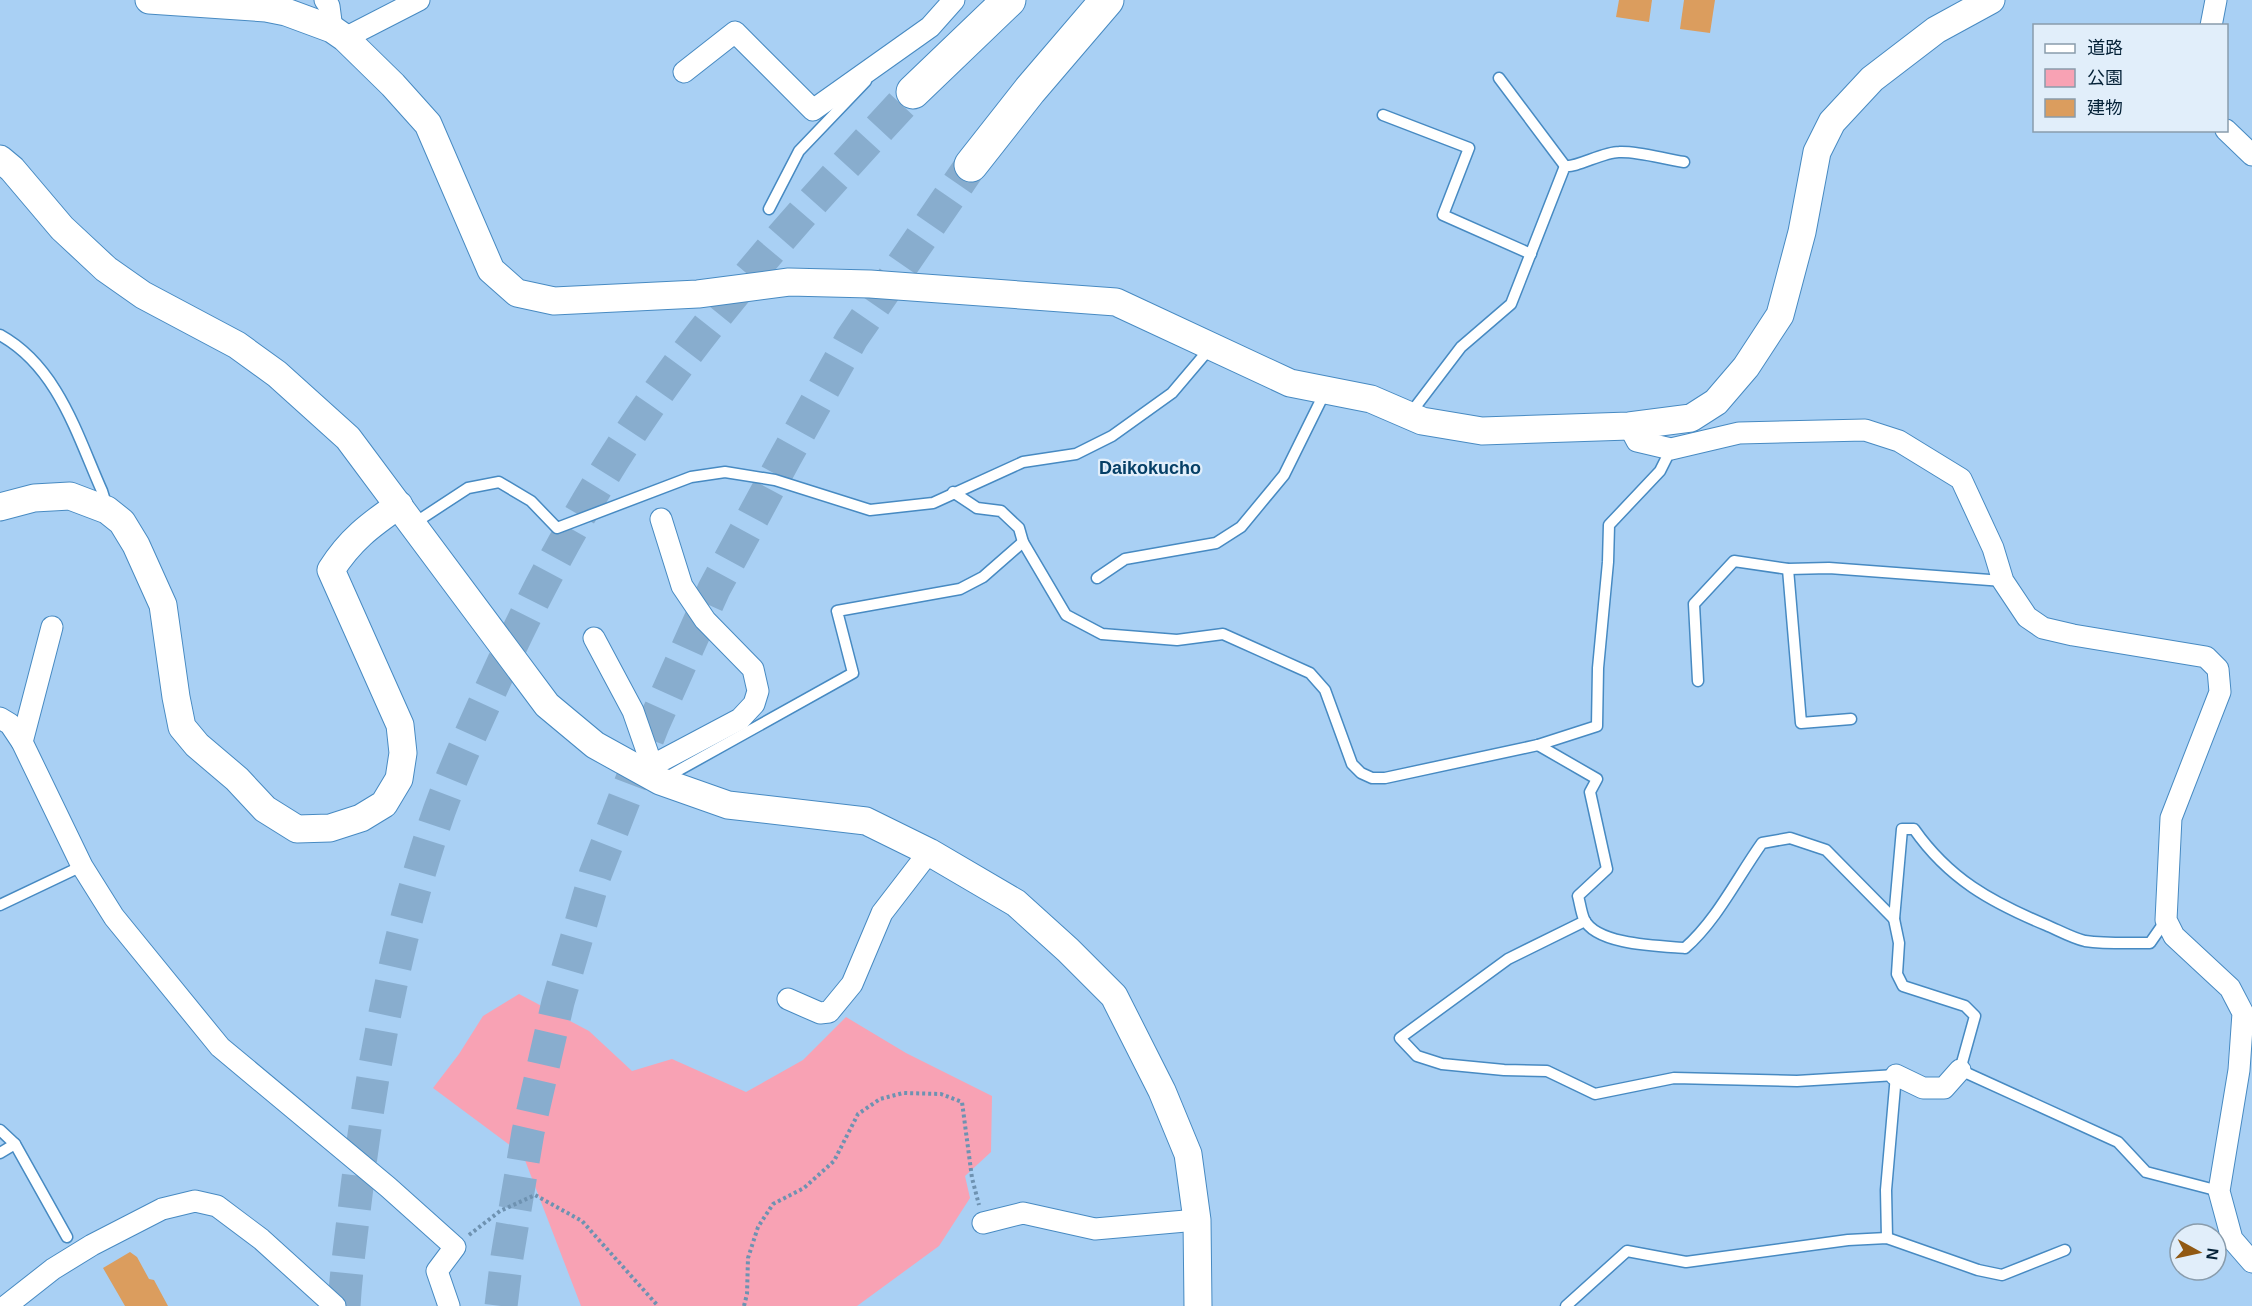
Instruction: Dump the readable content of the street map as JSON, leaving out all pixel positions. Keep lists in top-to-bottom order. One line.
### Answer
{"districts":["Daikokucho"],"legend":["道路","公園","建物"],"north":"right"}
